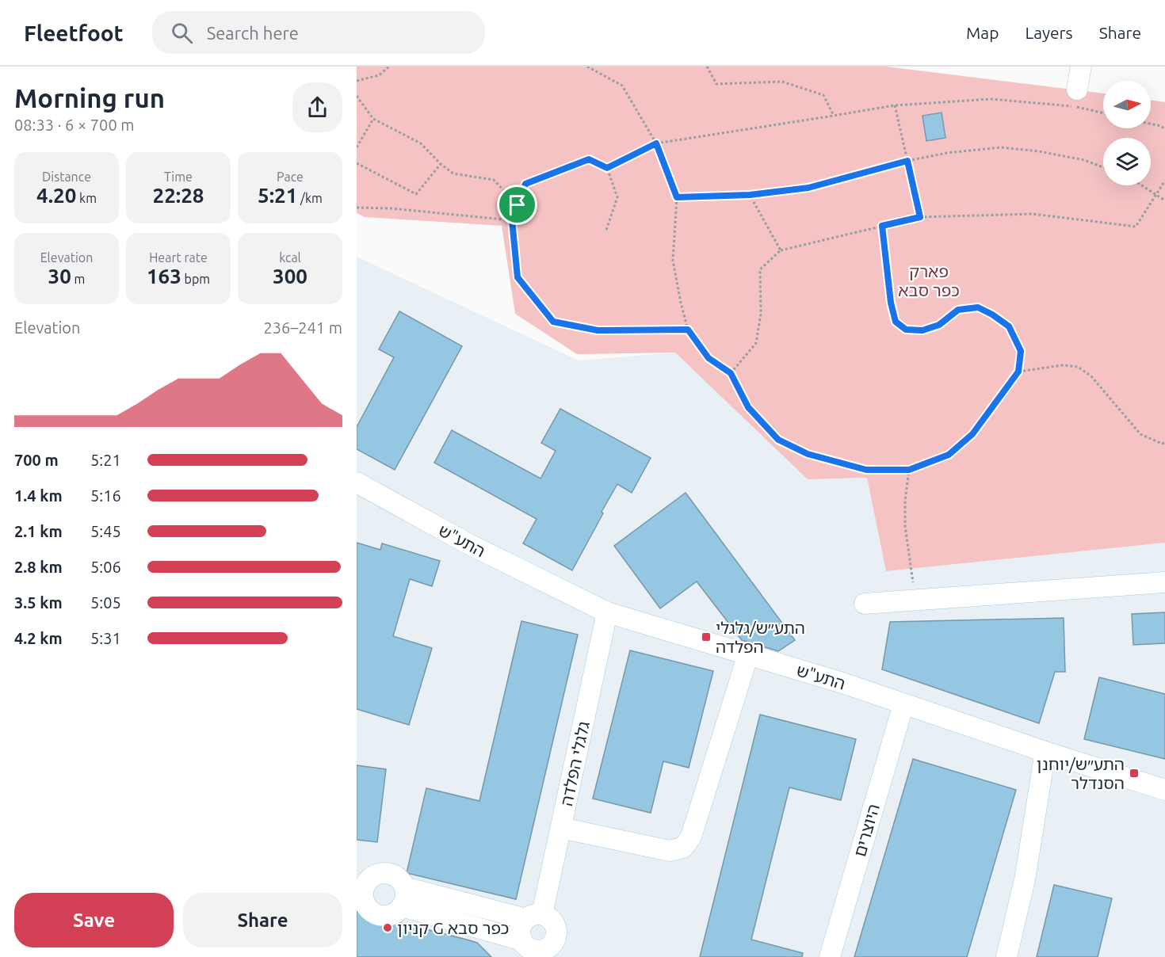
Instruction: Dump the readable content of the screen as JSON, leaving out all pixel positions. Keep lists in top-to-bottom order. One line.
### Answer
{"streets":{"street":["התע\"ש","גלגלי הפלדה","היוצרים"]},"crossings":[["התע\"ש","גלגלי הפלדה"],["התע\"ש","היוצרים"]],"parks":["פארק כפר סבא"],"places":{"transit":["התע״ש/גלגלי הפלדה","התע״ש/יוחנן הסנדלר"],"other":["קניון G כפר סבא"]},"north":"right","page":{"header":"Fleetfoot","search":"Search here","nav":["Map","Layers","Share"],"heading":["Morning run","08:33 · 6 × 700 m"],"stats":[["Distance","4.20 km"],["Time","22:28"],["Pace","5:21 /km"],["Elevation","30 m"],["Heart rate","163 bpm"],["kcal","300"]],"chart":["Elevation","236–241 m"],"list":[{"name":"700 m","note":"5:21"},{"name":"1.4 km","note":"5:16"},{"name":"2.1 km","note":"5:45"},{"name":"2.8 km","note":"5:06"},{"name":"3.5 km","note":"5:05"},{"name":"4.2 km","note":"5:31"}],"buttons":["Save","Share"]}}
